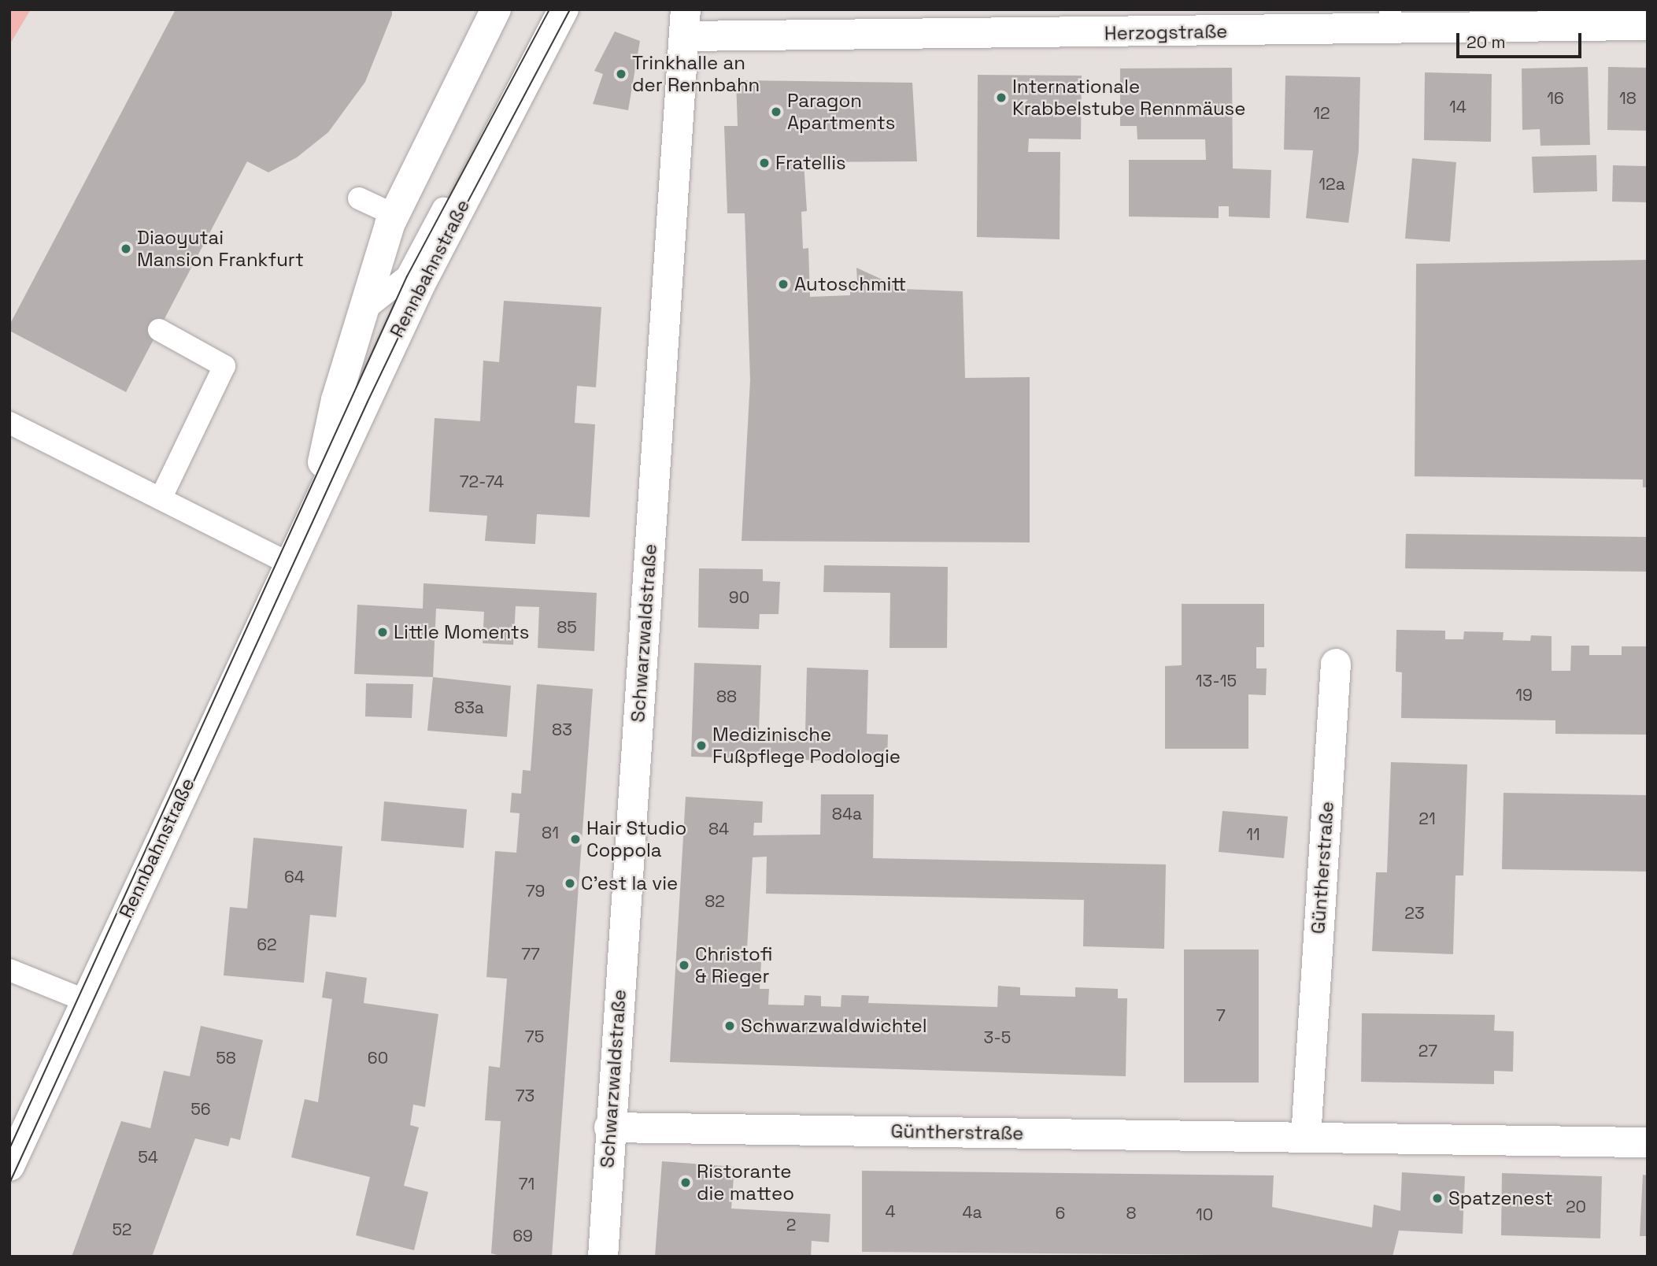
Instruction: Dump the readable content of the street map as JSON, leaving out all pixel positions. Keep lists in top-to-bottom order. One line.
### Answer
{"streets":{"street":["Herzogstraße","Rennbahnstraße","Schwarzwaldstraße","Güntherstraße"]},"crossings":[["Herzogstraße","Schwarzwaldstraße"],["Schwarzwaldstraße","Güntherstraße"]],"places":["Trinkhalle an der Rennbahn","Internationale Krabbelstube Rennmäuse","Paragon Apartments","Fratellis","Diaoyutai Mansion Frankfurt","Autoschmitt","Little Moments","Medizinische Fußpflege Podologie","Hair Studio Coppola","C'est la vie","Christofi & Rieger","Schwarzwaldwichtel","Ristorante die matteo","Spatzenest"],"house_numbers":["16","18","14","12","12a","72-74","90","85","13-15","19","88","83a","83","84a","21","84","81","11","64","79","82","23","62","77","7","75","3-5","27","58","60","73","56","54","71","20","4","4a","6","8","10","2","52","69"],"scale_bar":"20 m"}
